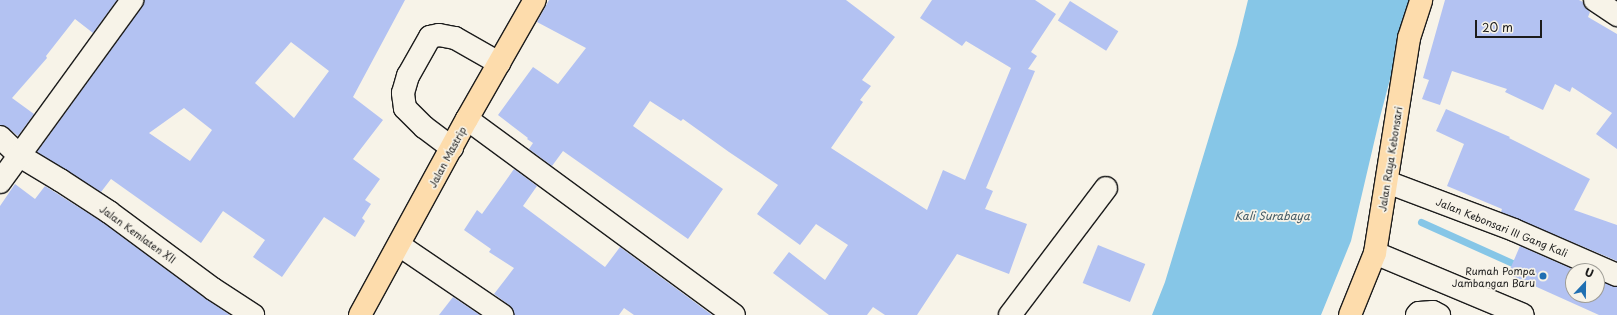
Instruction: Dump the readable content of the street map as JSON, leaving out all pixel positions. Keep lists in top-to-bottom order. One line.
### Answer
{"streets":{"main road":["Jalan Mastrip","Jalan Raya Kebonsari"],"street":["Jalan Kebonsari III Gang Kali","Jalan Kemlaten XII"]},"crossings":[["Jalan Raya Kebonsari","Jalan Kebonsari III Gang Kali"]],"water":["Kali Surabaya"],"places":["Rumah Pompa Jambangan Baru"],"scale_bar":"20 m","north":"top"}
